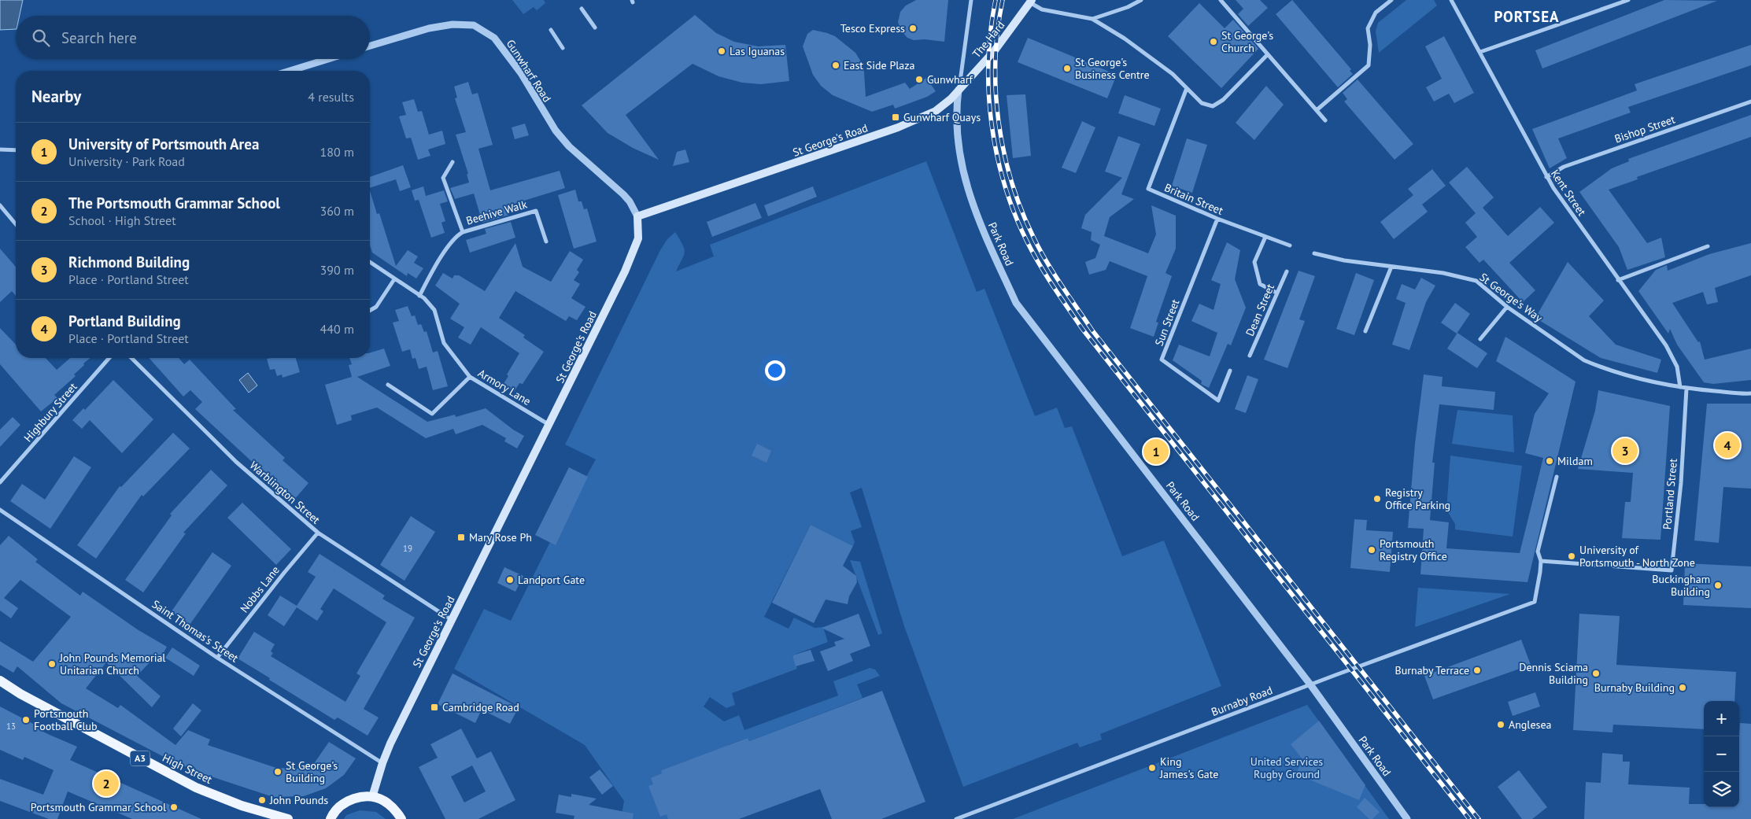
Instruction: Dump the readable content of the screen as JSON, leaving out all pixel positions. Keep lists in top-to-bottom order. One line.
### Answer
{"streets":{"main road":["The Hard","St George's Road","A3","High Street"],"street":["Gunwharf Road","Bishop Street","Kent Street","Britain Street","Beehive Walk","Park Road","St George's Way","Dean Street","Sun Street","Armory Lane","Highbury Street","Warblington Street","Portland Street","Nobbs Lane","Saint Thomas's Street","Burnaby Road"]},"crossings":[["The Hard","St George's Road"],["The Hard","Park Road"],["Gunwharf Road","St George's Road"],["Bishop Street","Kent Street"],["St George's Road","Park Road"],["St George's Road","Armory Lane"],["St George's Road","Warblington Street"],["St George's Road","Saint Thomas's Street"],["Kent Street","St George's Way"],["Britain Street","Sun Street"],["Beehive Walk","Armory Lane"],["Park Road","Burnaby Road"],["St George's Way","Portland Street"],["Warblington Street","Nobbs Lane"],["Portland Street","Burnaby Road"],["Nobbs Lane","Saint Thomas's Street"]],"districts":["PORTSEA"],"parks":["United Services Rugby Ground"],"places":{"other":["Tesco Express","St George's Church","Las Iguanas","East Side Plaza","St George's Business Centre","Gunwharf","Mildam","Registry Office Parking","Portsmouth Registry Office","University of Portsmouth - North Zone","Landport Gate","Buckingham Building","John Pounds Memorial Unitarian Church","Burnaby Terrace","Dennis Sciama Building","Burnaby Building","Portsmouth Football Club","Anglesea","King James's Gate","St George's Building","John Pounds","Portsmouth Grammar School"],"transit":["Gunwharf Quays","Mary Rose Ph","Cambridge Road"]},"house_numbers":["19","13"],"page":{"search":"Search here","heading":["Nearby","4 results"],"list":[{"mark":"1","name":"University of Portsmouth Area","note":"University · Park Road","value":"180 m"},{"mark":"2","name":"The Portsmouth Grammar School","note":"School · High Street","value":"360 m"},{"mark":"3","name":"Richmond Building","note":"Place · Portland Street","value":"390 m"},{"mark":"4","name":"Portland Building","note":"Place · Portland Street","value":"440 m"}],"pins":["4","3","1","2"],"map_buttons":["+","−"]}}
